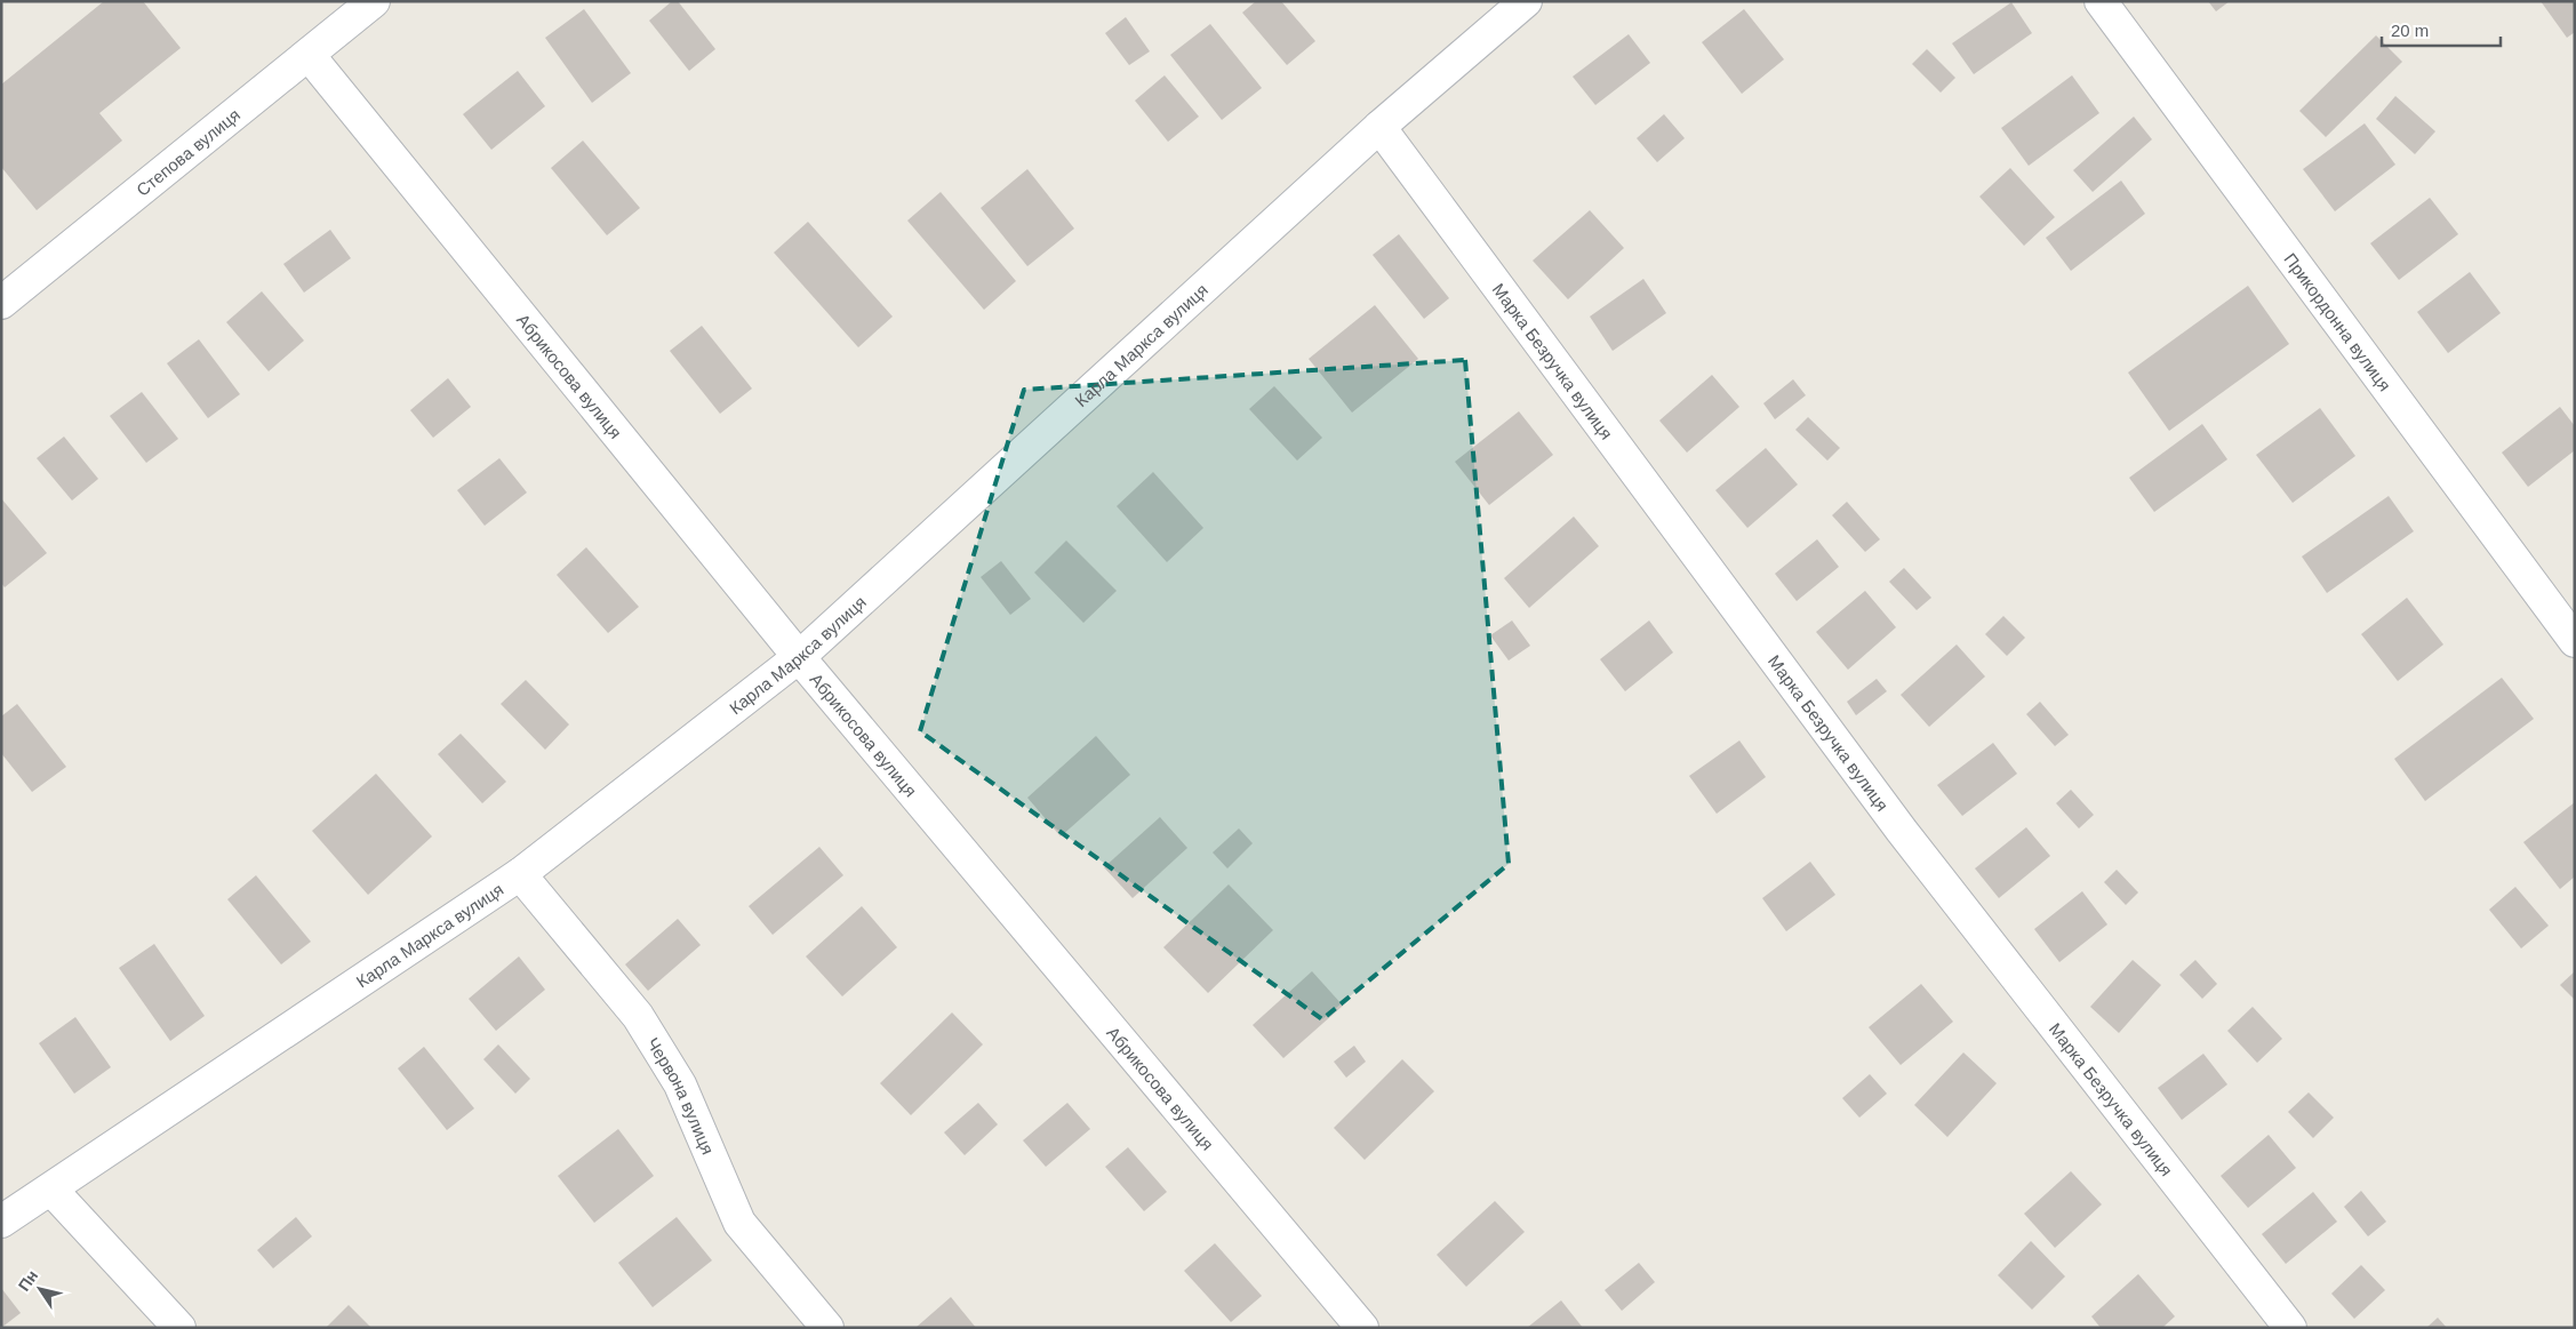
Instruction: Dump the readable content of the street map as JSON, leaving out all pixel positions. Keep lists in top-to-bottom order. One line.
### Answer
{"streets":{"street":["Степова вулиця","Прикордонна вулиця","Карла Маркса вулиця","Марка Безручка вулиця","Абрикосова вулиця","Червона вулиця"]},"crossings":[["Степова вулиця","Абрикосова вулиця"],["Карла Маркса вулиця","Марка Безручка вулиця"],["Карла Маркса вулиця","Абрикосова вулиця"],["Карла Маркса вулиця","Червона вулиця"]],"scale_bar":"20 m","north":"top left"}
